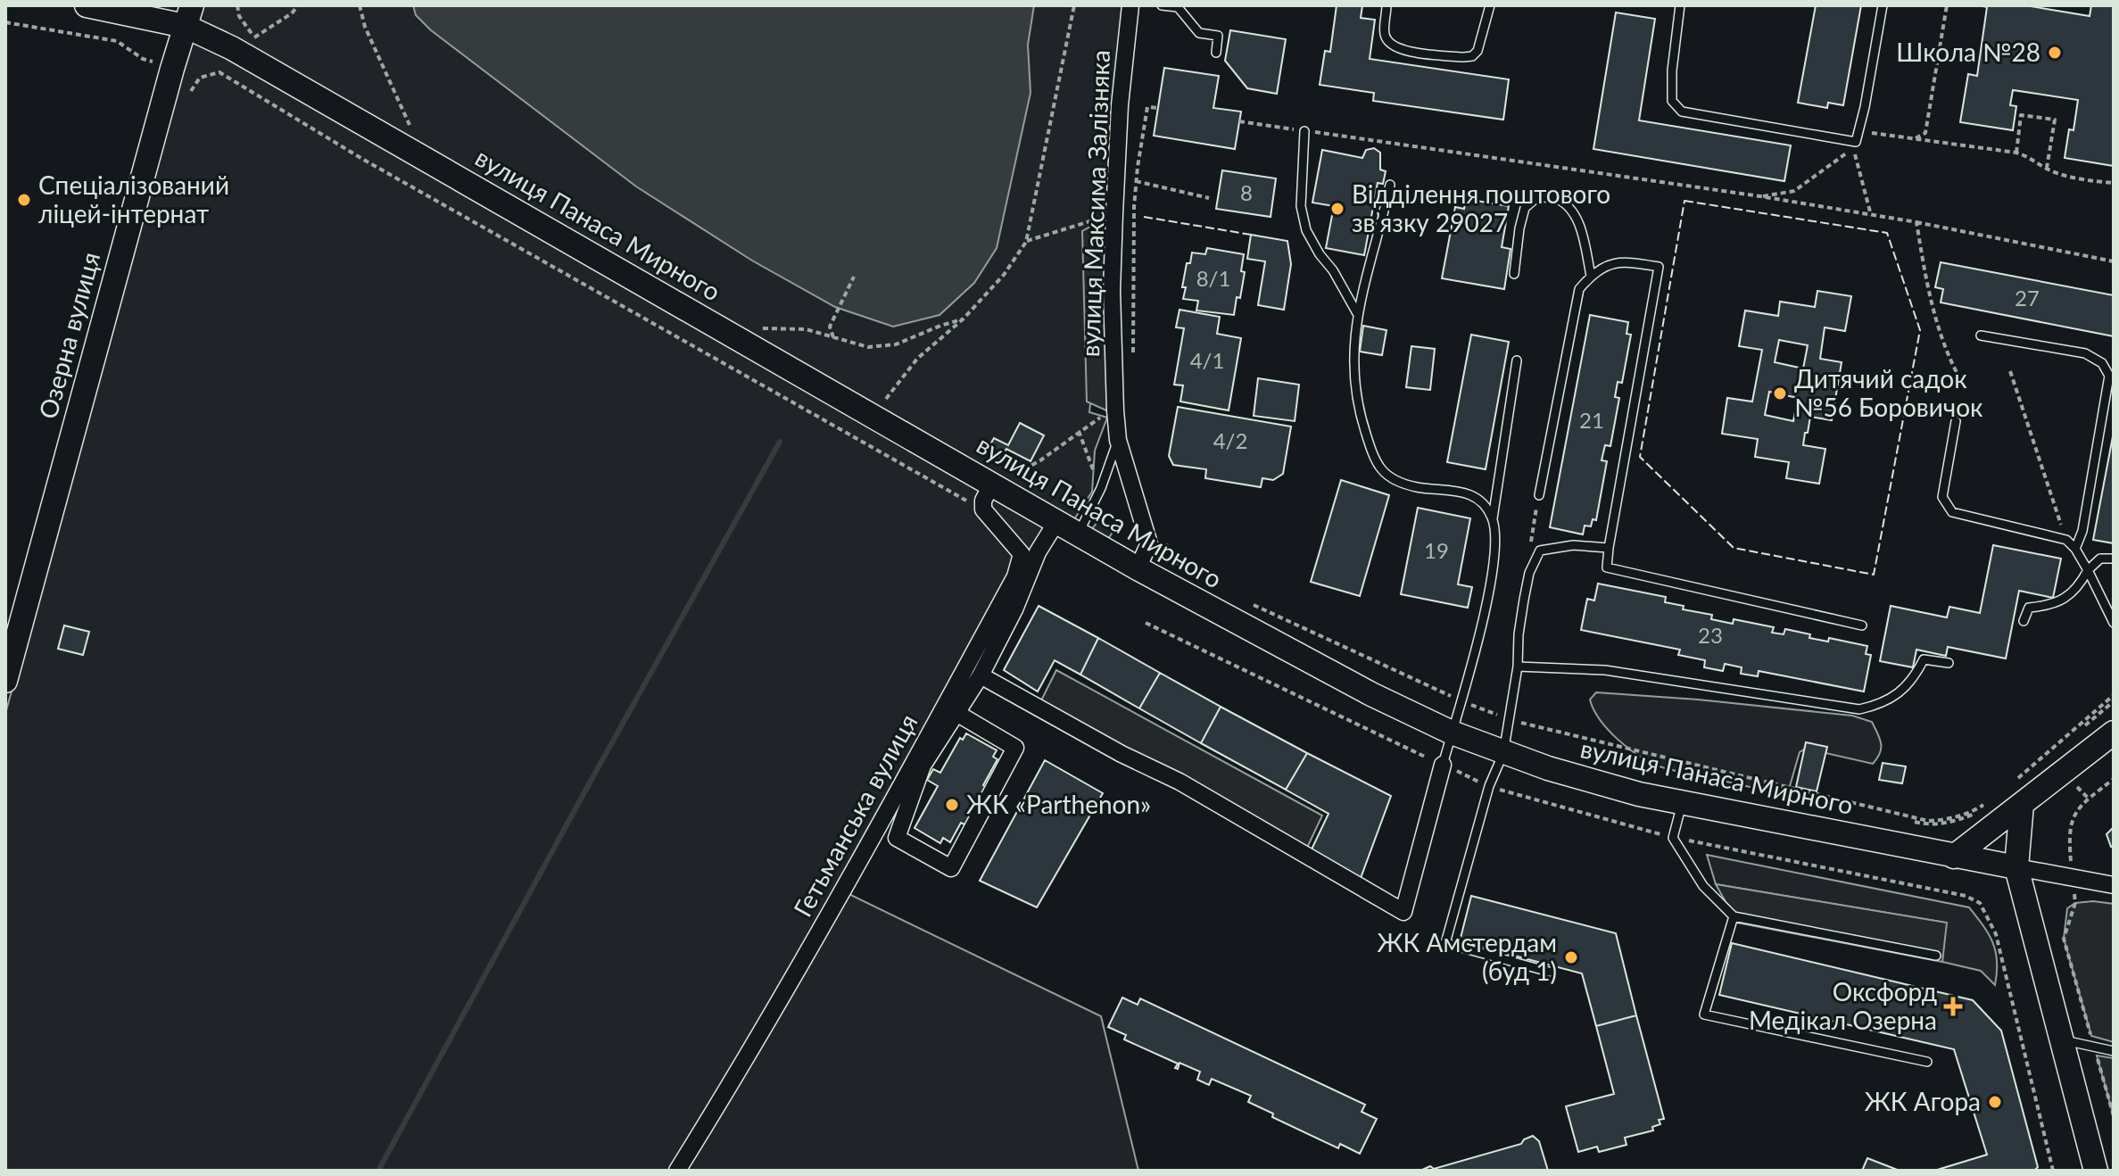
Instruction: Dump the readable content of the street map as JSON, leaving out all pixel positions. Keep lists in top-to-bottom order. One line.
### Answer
{"streets":{"main road":["вулиця Панаса Мирного","Озерна вулиця"],"street":["вулиця Максима Залізняка","Гетьманська вулиця"]},"crossings":[["вулиця Максима Залізняка","вулиця Панаса Мирного"],["вулиця Панаса Мирного","Озерна вулиця"]],"places":{"other":["Школа №28","Спеціалізований ліцей-інтернат","Відділення поштового зв’язку 29027","Дитячий садок №56 Боровичок","ЖК «Parthenon»","ЖК Амстердам (буд 1)","ЖК Агора"],"health":["Оксфорд Медікал Озерна"]},"house_numbers":["8","8/1","27","4/1","21","4/2","19","23"]}
